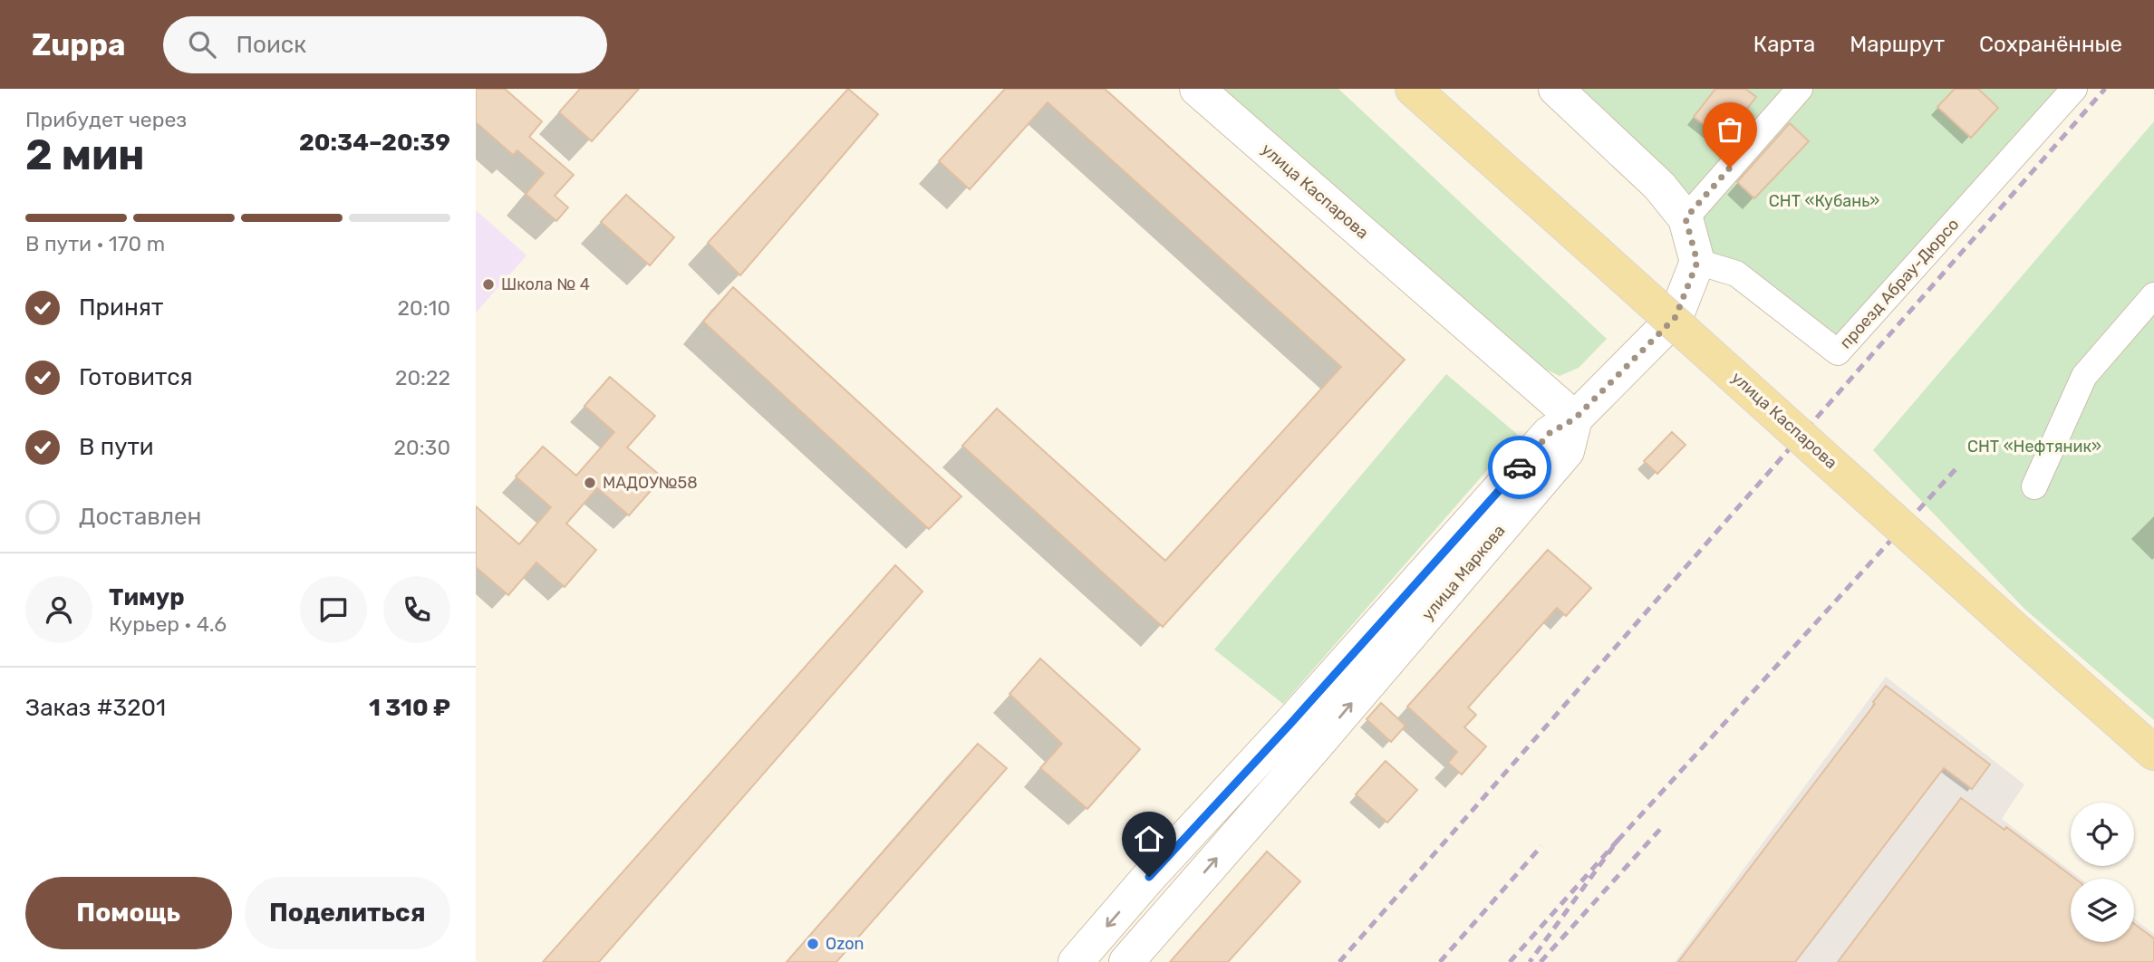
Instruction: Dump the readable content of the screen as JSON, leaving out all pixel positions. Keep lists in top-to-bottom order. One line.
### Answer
{"streets":{"main road":["улица Каспарова","улица Маркова"],"street":["проезд Абрау-Дюрсо"]},"crossings":[["улица Каспарова","улица Маркова"]],"parks":["СНТ «Кубань»","СНТ «Нефтяник»"],"places":["Школа № 4","МАДОУ№58","Ozon"],"page":{"header":"Zuppa","search":"Поиск","nav":["Карта","Маршрут","Сохранённые"],"heading":["2 мин","Прибудет через","20:34–20:39"],"panel":["Тимур","Курьер · 4.6","Заказ #3201","1 310 ₽"],"bar":"В пути · 170 m","list":[["Принят","20:10"],["Готовится","20:22"],["В пути","20:30"],"Доставлен"],"buttons":["Помощь","Поделиться"]}}
